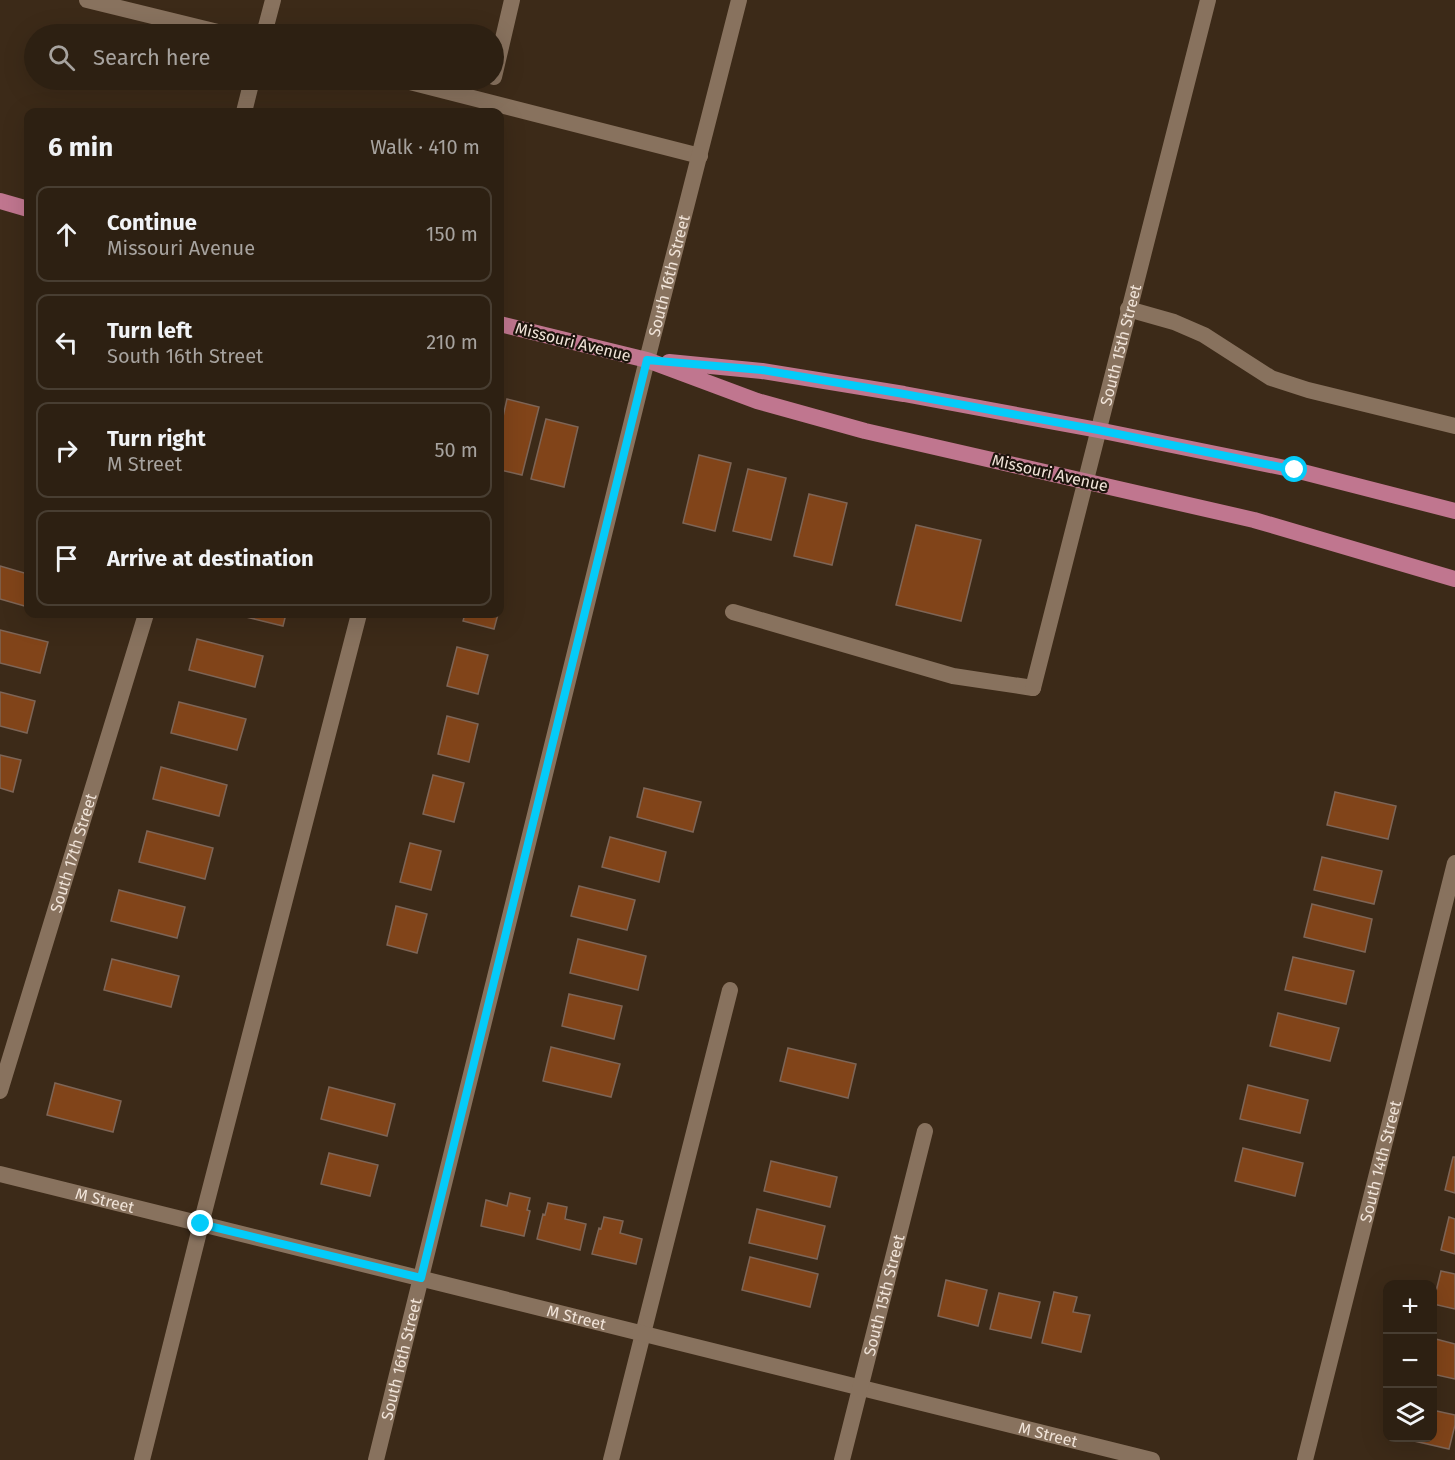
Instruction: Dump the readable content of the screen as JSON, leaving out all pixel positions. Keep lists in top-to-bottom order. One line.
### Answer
{"streets":{"main road":["Missouri Avenue"],"street":["South 16th Street","South 15th Street","South 17th Street","South 14th Street","M Street"]},"crossings":[["South 16th Street","Missouri Avenue"],["South 16th Street","M Street"],["Missouri Avenue","South 15th Street"],["South 15th Street","M Street"]],"page":{"search":"Search here","heading":["6 min","Walk · 410 m"],"list":[["Continue","Missouri Avenue","150 m"],["Turn left","South 16th Street","210 m"],["Turn right","M Street","50 m"],"Arrive at destination"],"map_buttons":["+","−"]}}
